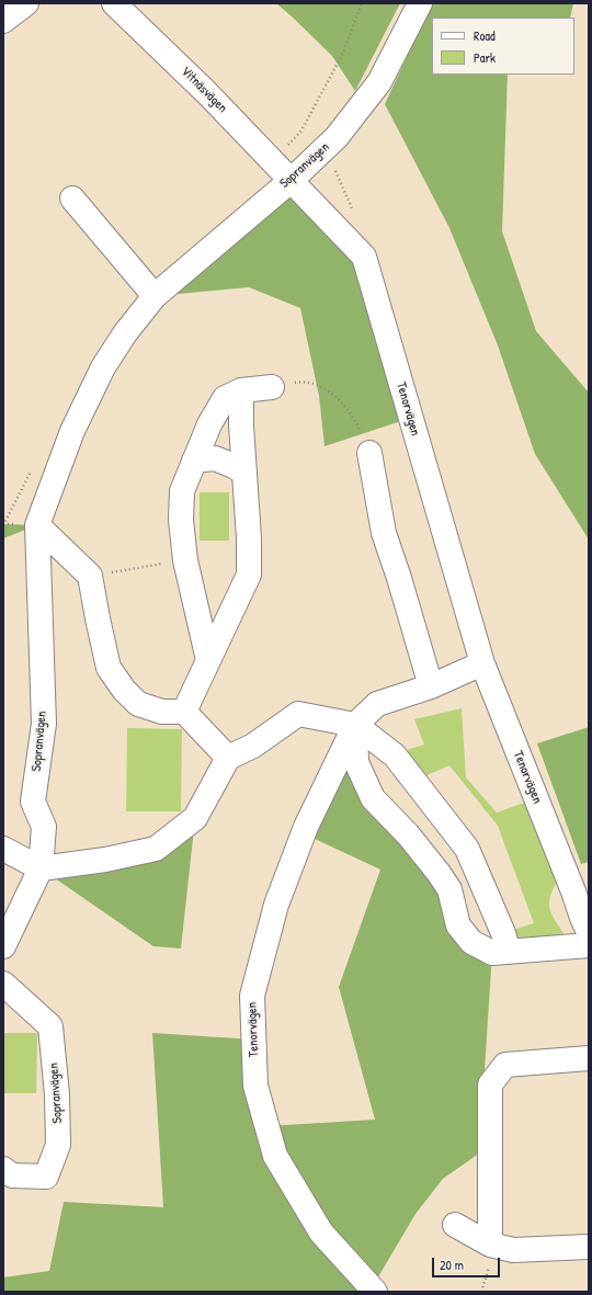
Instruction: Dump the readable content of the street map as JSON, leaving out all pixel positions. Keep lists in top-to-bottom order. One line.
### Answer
{"streets":{"street":["Vitnäsvägen","Sopranvägen","Tenorvägen"]},"crossings":[["Vitnäsvägen","Sopranvägen"],["Vitnäsvägen","Tenorvägen"],["Sopranvägen","Tenorvägen"]],"legend":["Road","Park"],"scale_bar":"20 m"}
